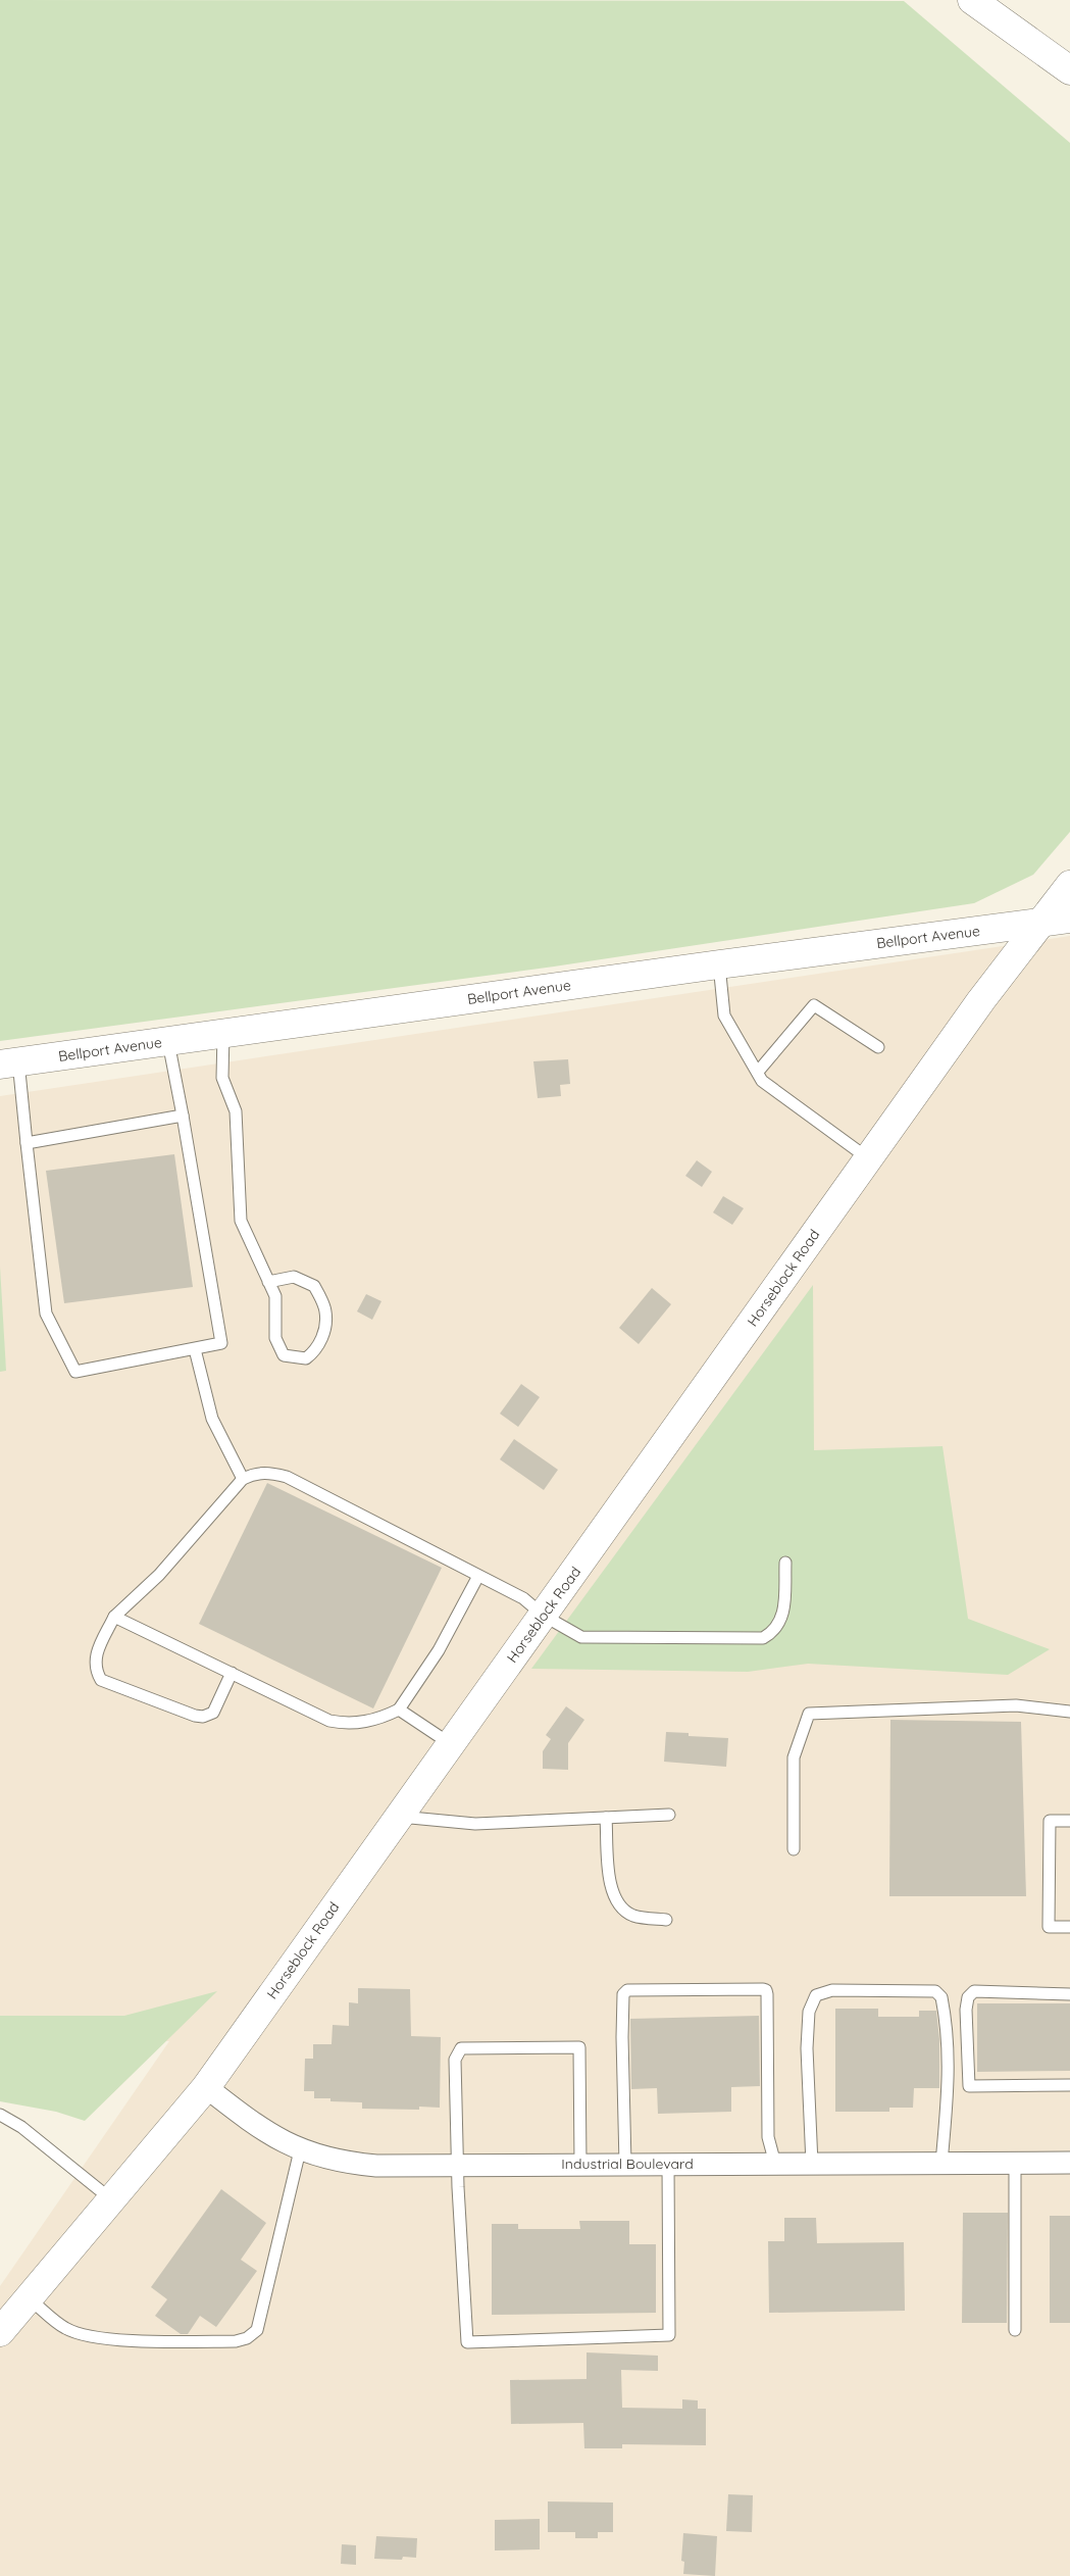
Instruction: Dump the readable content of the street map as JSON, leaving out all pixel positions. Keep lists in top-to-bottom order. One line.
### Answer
{"streets":{"main road":["Bellport Avenue","Horseblock Road"],"street":["Industrial Boulevard"]},"crossings":[["Bellport Avenue","Horseblock Road"],["Horseblock Road","Industrial Boulevard"]]}
